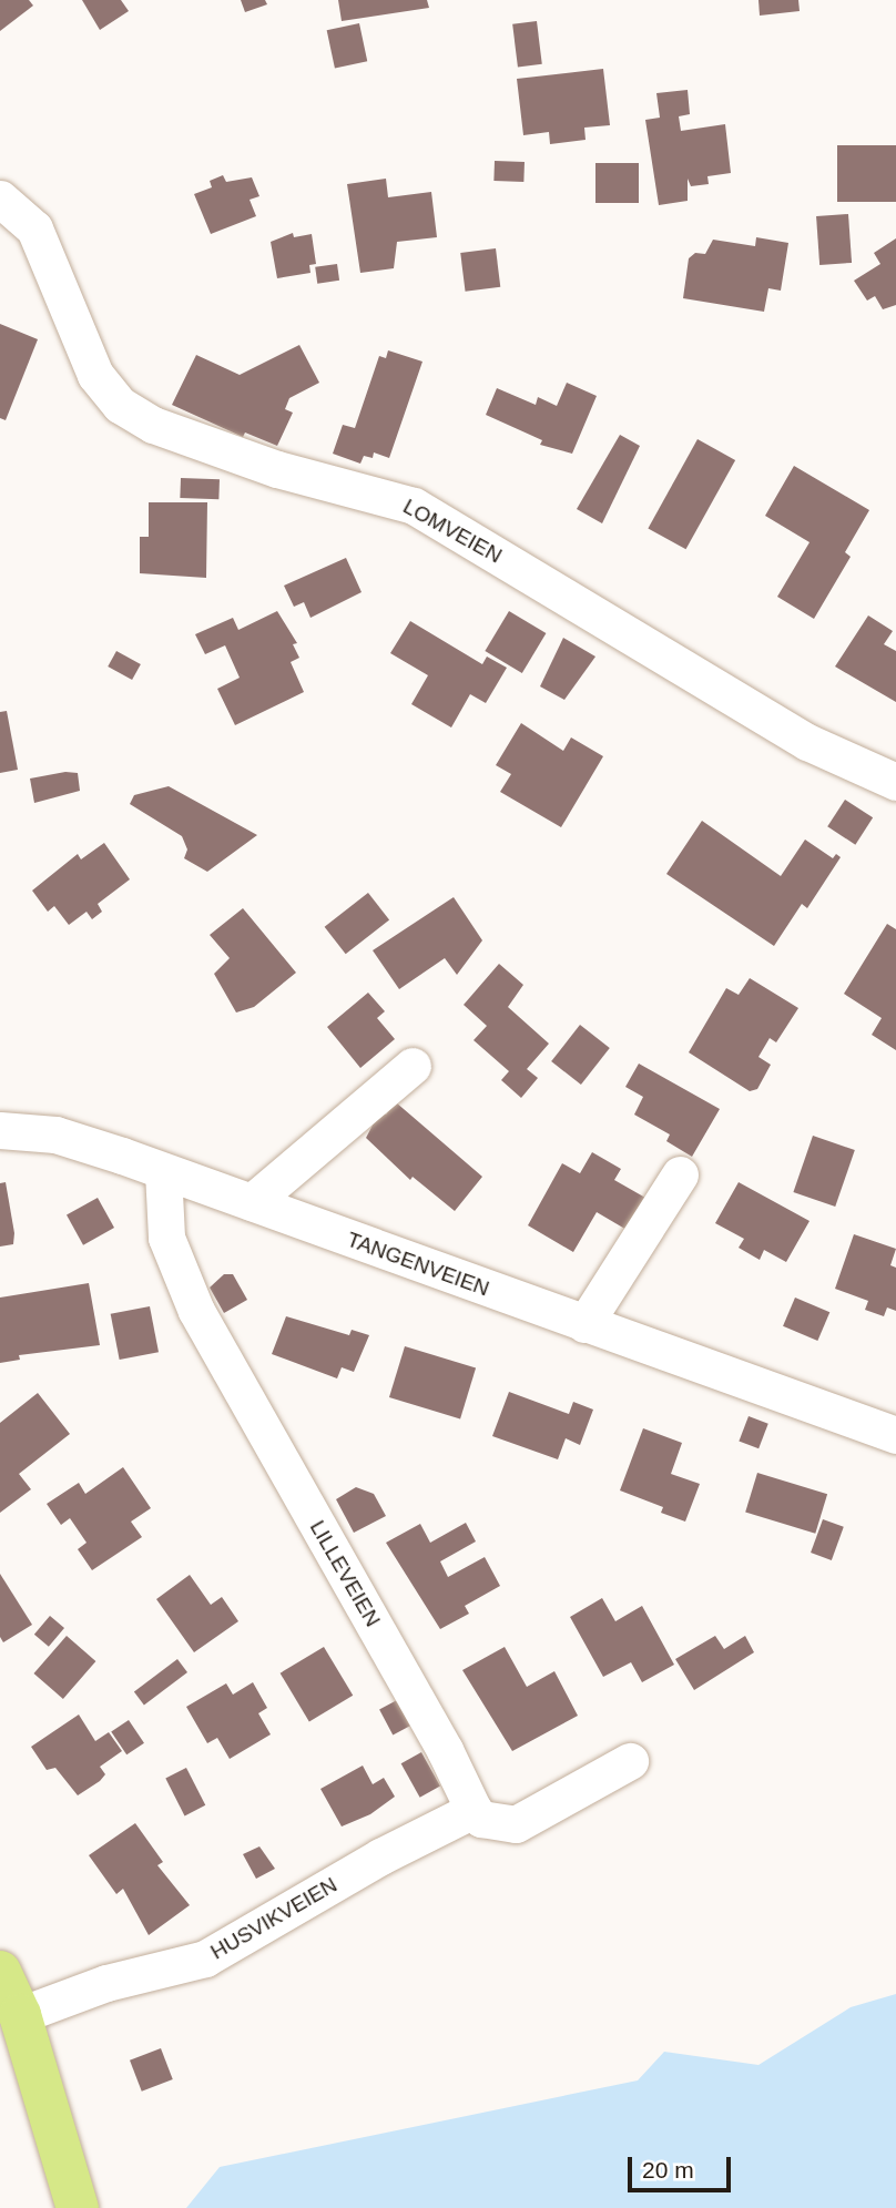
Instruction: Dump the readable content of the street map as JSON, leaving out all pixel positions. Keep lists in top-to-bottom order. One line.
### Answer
{"streets":{"street":["LOMVEIEN","TANGENVEIEN","LILLEVEIEN","HUSVIKVEIEN"]},"crossings":[["TANGENVEIEN","LILLEVEIEN"],["LILLEVEIEN","HUSVIKVEIEN"]],"scale_bar":"20 m"}
